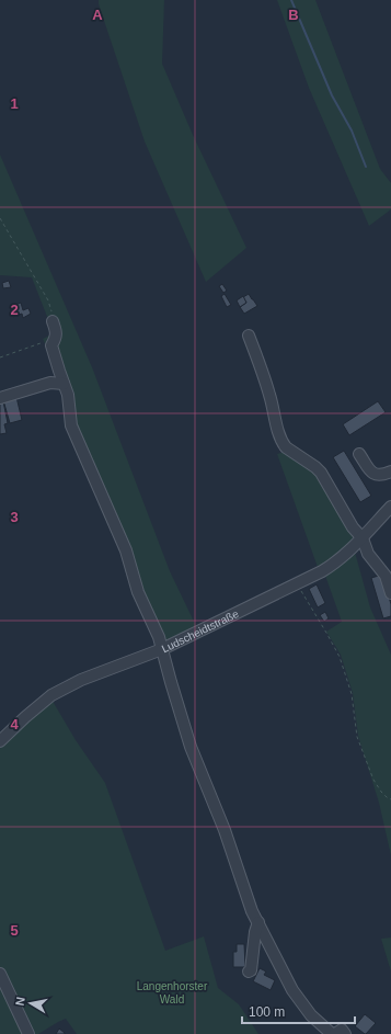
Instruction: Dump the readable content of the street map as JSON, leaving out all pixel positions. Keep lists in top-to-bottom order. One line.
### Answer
{"streets":{"street":["Ludscheidtstraße"]},"parks":["Langenhorster Wald"],"scale_bar":"100 m","north":"left","grid":{"columns":["A","B"],"rows":["1","2","3","4","5"]}}
